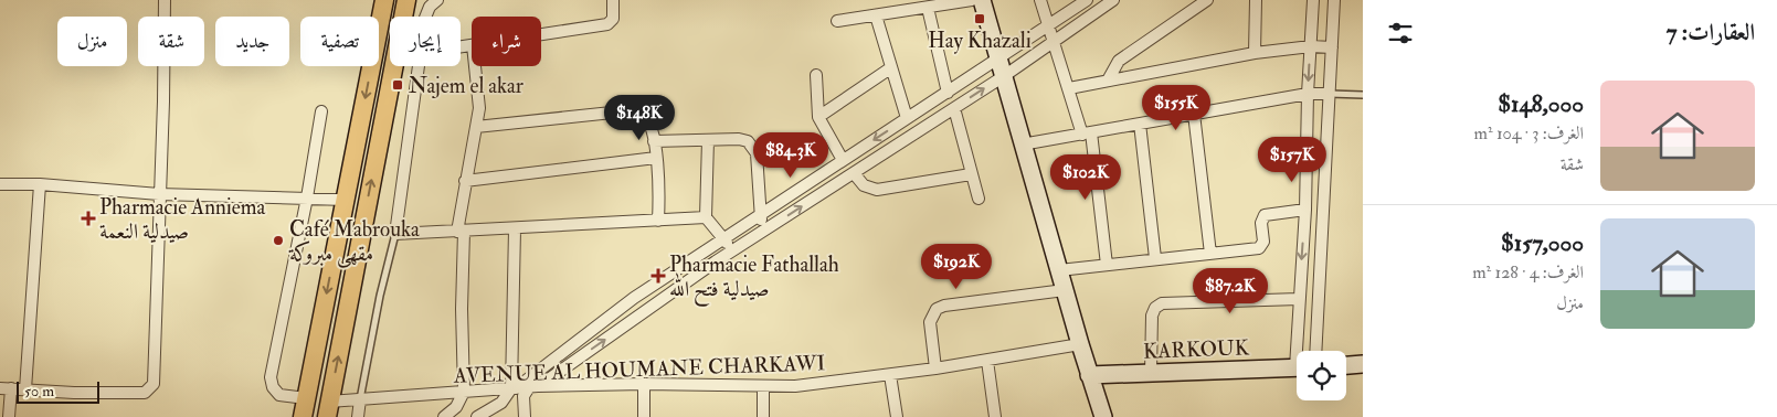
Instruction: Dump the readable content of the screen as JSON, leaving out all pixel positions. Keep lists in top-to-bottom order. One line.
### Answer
{"streets":{"main road":["KARKOUK"],"street":["AVENUE AL HOUMANE CHARKAWI"]},"places":{"transit":["Hay Khazali","Najem el akar"],"health":["Pharmacie Anniema صيدلية النعمة","Pharmacie Fathallah صيدلية فتح الله"],"other":["Café Mabrouka مقهى مبروكة"]},"scale_bar":"50 m","page":{"heading":"العقارات: 7","chip":["شراء","إيجار","تصفية","جديد","شقة","منزل"],"list":[{"name":"$148,000","note":"الغرف: 3 · 104 m² · شقة"},{"name":"$157,000","note":"الغرف: 4 · 128 m² · منزل"}],"price":["$155K","$148K","$84.3K","$157K","$102K","$192K","$87.2K"],"scale":"50 m"}}
